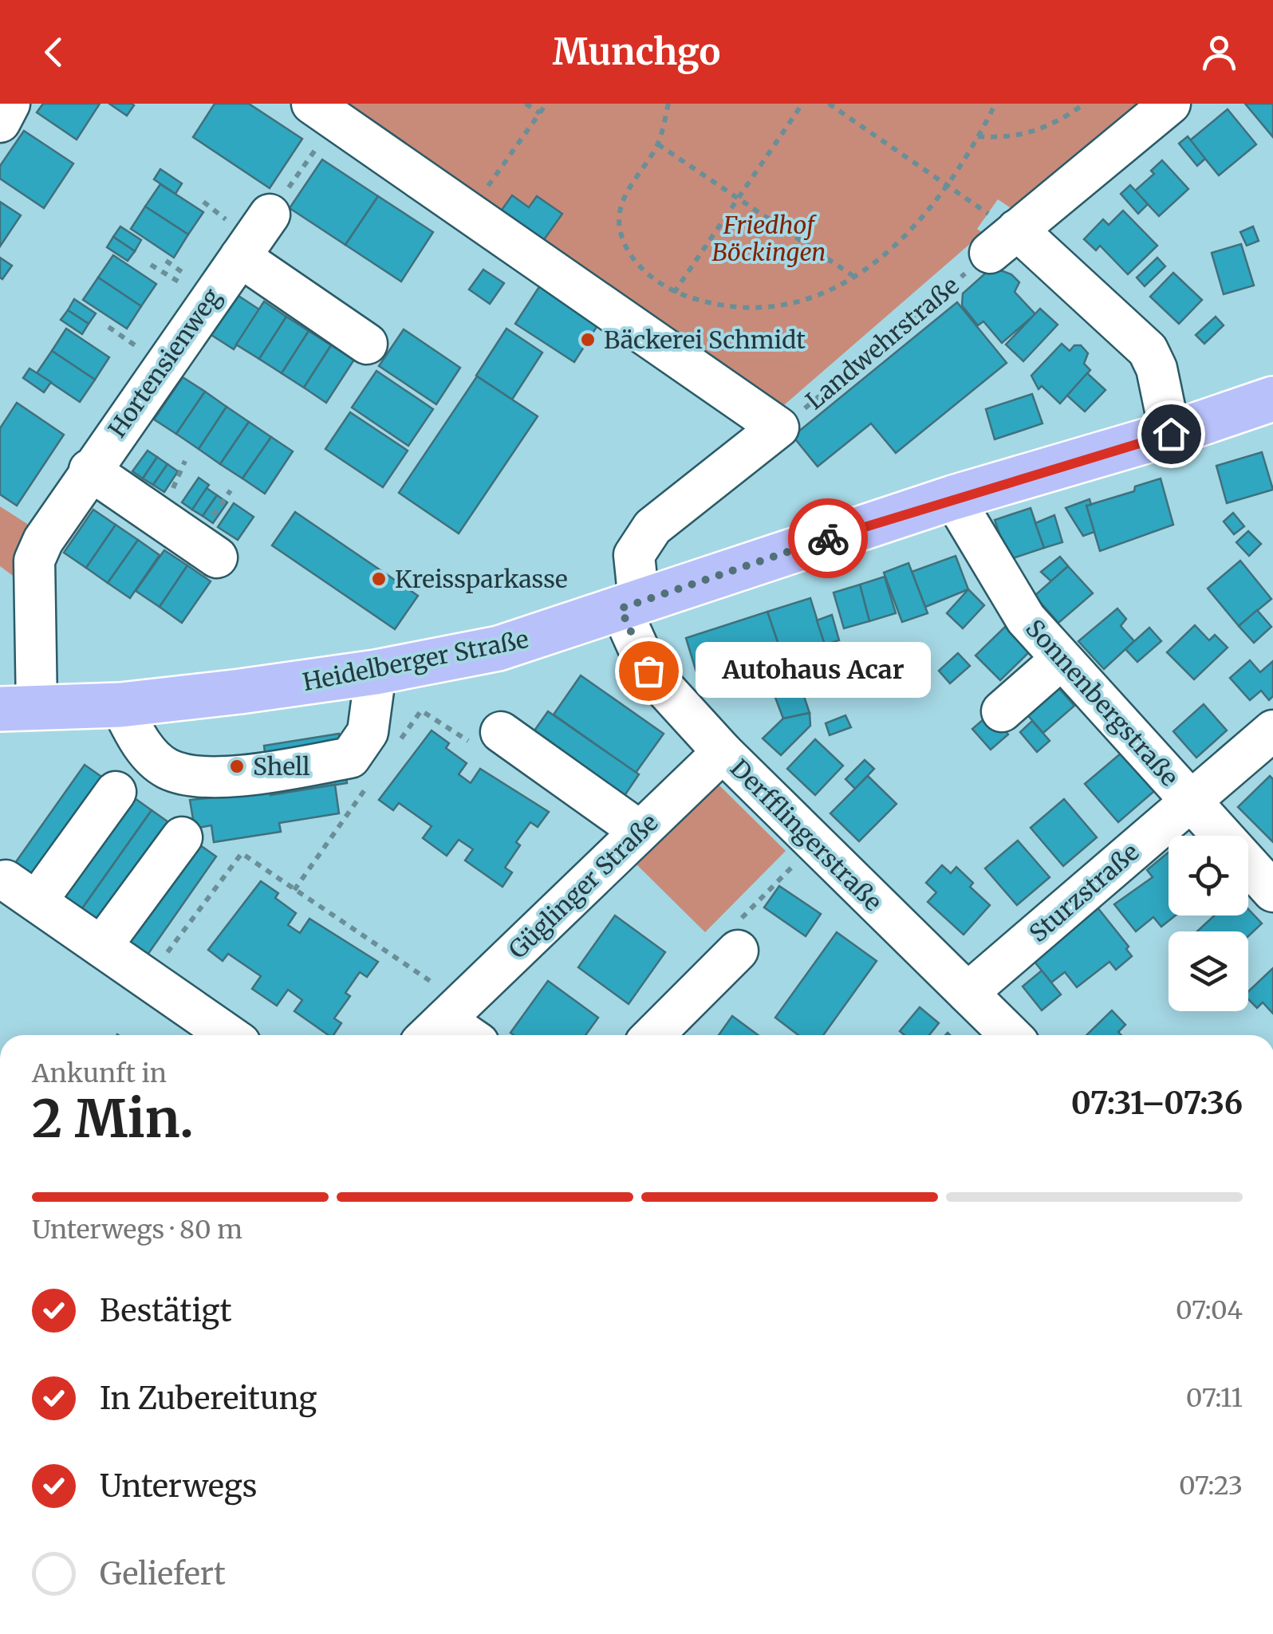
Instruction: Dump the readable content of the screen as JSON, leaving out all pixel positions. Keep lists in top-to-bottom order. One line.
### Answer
{"streets":{"main road":["Heidelberger Straße"],"street":["Hortensienweg","Sonnenbergstraße","Derfflingerstraße","Güglinger Straße","Sturzstraße"],"path":["Landwehrstraße"]},"crossings":[["Hortensienweg","Heidelberger Straße"],["Heidelberger Straße","Sonnenbergstraße"],["Heidelberger Straße","Derfflingerstraße"],["Sonnenbergstraße","Sturzstraße"],["Derfflingerstraße","Güglinger Straße"],["Derfflingerstraße","Sturzstraße"]],"parks":["Friedhof Böckingen"],"places":["Bäckerei Schmidt","Kreissparkasse","Autohaus Acar","Shell"],"page":{"header":"Munchgo","bubble":"Autohaus Acar","heading":["2 Min.","Ankunft in","07:31–07:36"],"bar":"Unterwegs · 80 m","list":[["Bestätigt","07:04"],["In Zubereitung","07:11"],["Unterwegs","07:23"],"Geliefert"]}}
